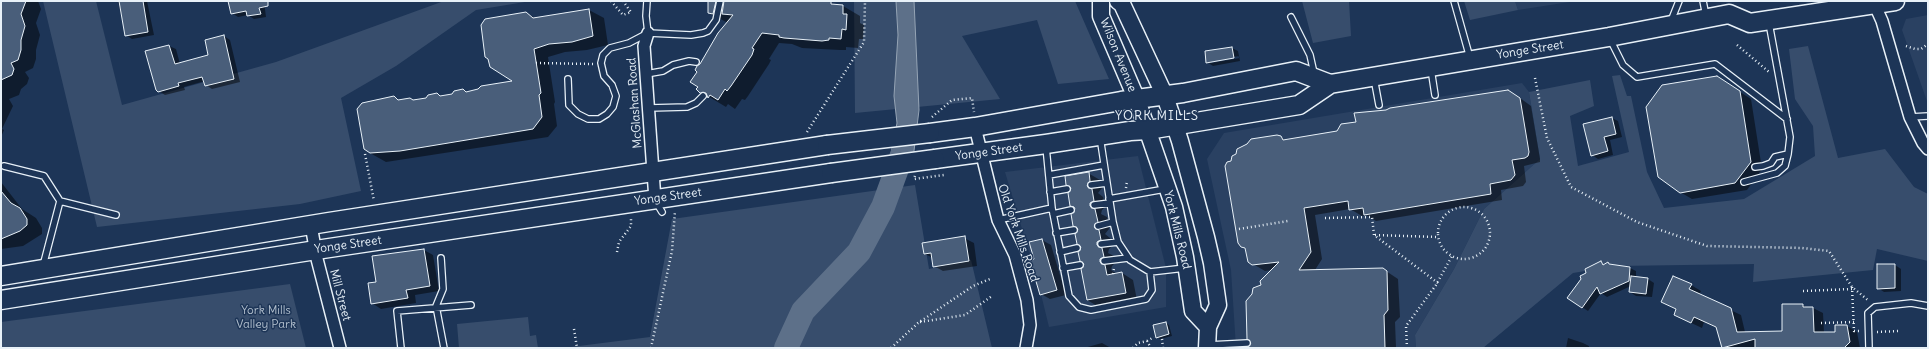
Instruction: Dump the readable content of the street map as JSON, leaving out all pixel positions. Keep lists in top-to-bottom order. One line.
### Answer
{"streets":{"main road":["Yonge Street","Wilson Avenue","York Mills Road"],"street":["McGlashan Road","Old York Mills Road","Mill Street"]},"crossings":[["Yonge Street","Wilson Avenue"],["Yonge Street","McGlashan Road"],["Yonge Street","York Mills Road"],["Yonge Street","Old York Mills Road"],["Yonge Street","Mill Street"],["Wilson Avenue","York Mills Road"]],"districts":["YORK MILLS"],"parks":["York Mills Valley Park"]}
